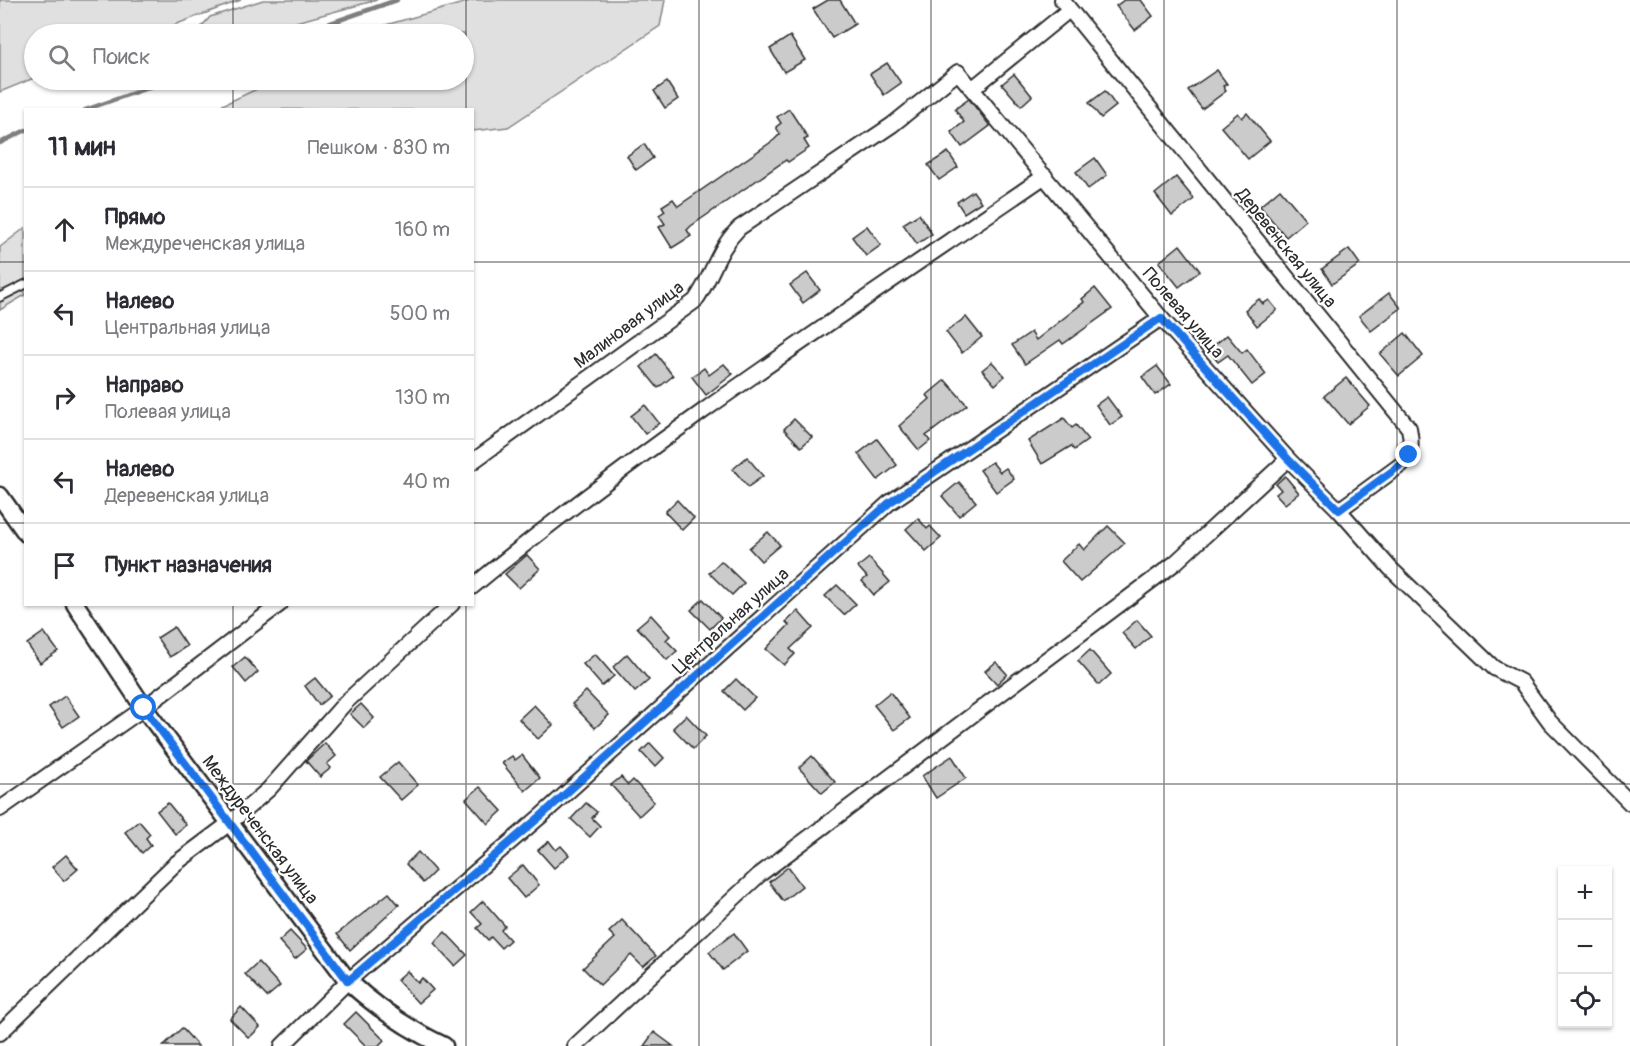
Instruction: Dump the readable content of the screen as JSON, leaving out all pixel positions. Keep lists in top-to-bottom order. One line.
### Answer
{"streets":{"street":["Деревенская улица","Полевая улица","Малиновая улица","Центральная улица","Междуреченская улица"]},"crossings":[["Деревенская улица","Полевая улица"],["Полевая улица","Малиновая улица"],["Полевая улица","Центральная улица"],["Центральная улица","Междуреченская улица"]],"page":{"search":"Поиск","heading":["11 мин","Пешком · 830 m"],"list":[["Прямо","Междуреченская улица","160 m"],["Налево","Центральная улица","500 m"],["Направо","Полевая улица","130 m"],["Налево","Деревенская улица","40 m"],"Пункт назначения"],"map_buttons":["+","−"]}}
